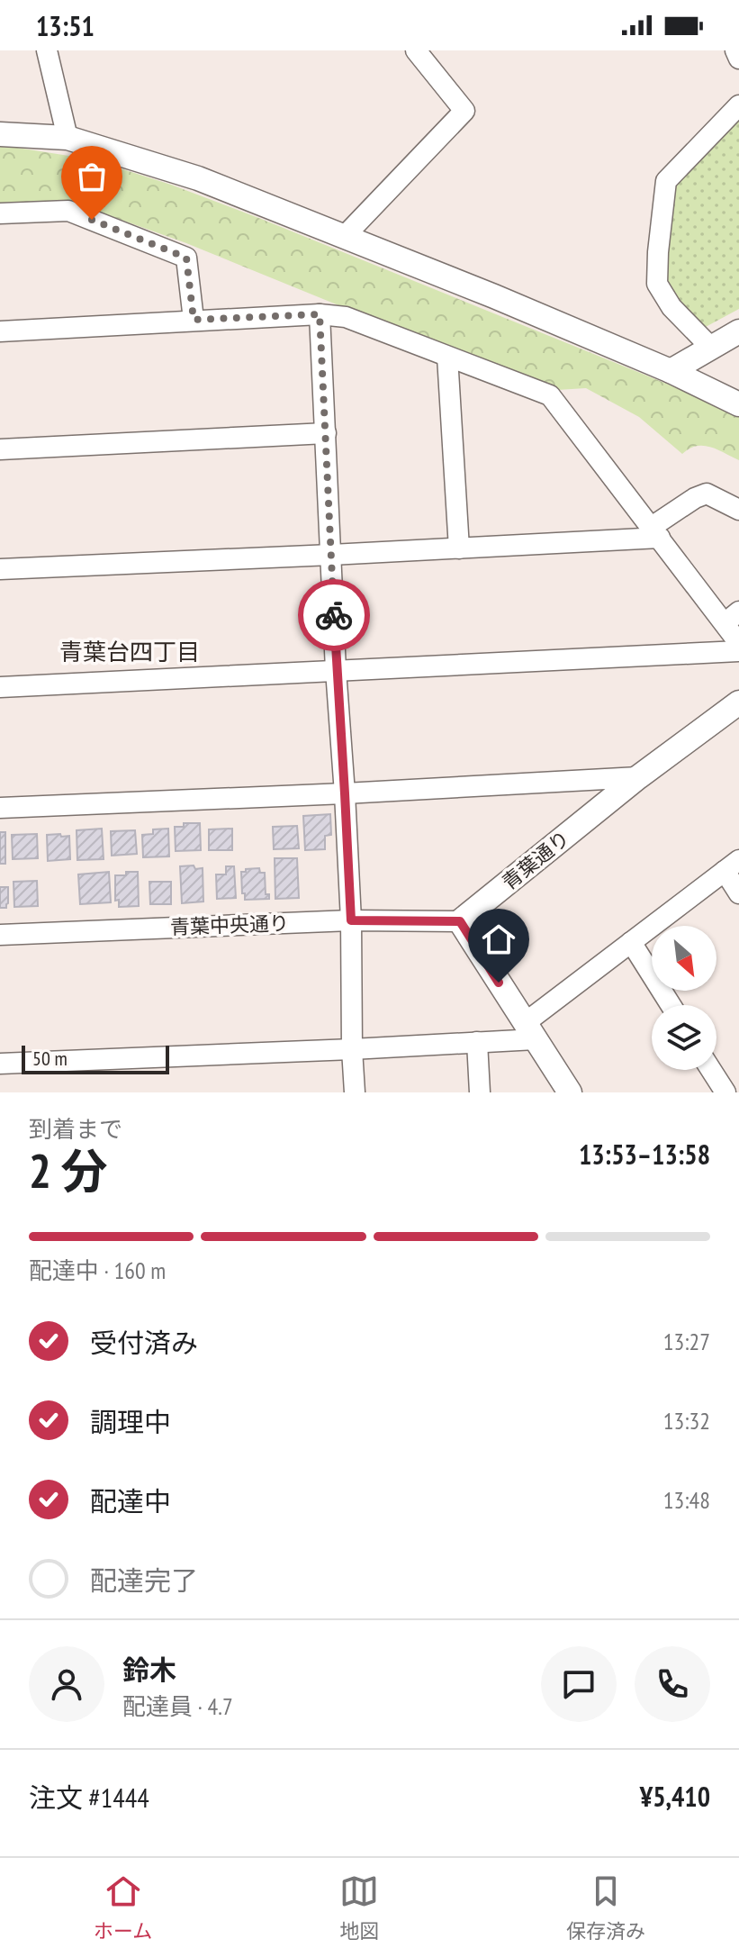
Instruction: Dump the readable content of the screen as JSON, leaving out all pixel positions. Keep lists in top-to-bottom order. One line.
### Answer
{"streets":{"street":["青葉通り","青葉中央通り"]},"crossings":[["青葉通り","青葉中央通り"]],"districts":["青葉台四丁目"],"scale_bar":"50 m","north":"bottom right","page":{"status":"13:51","scale":"50 m","heading":["2 分","到着まで","13:53–13:58"],"panel":["鈴木","配達員 · 4.7","注文 #1444","¥5,410"],"bar":"配達中 · 160 m","list":[["受付済み","13:27"],["調理中","13:32"],["配達中","13:48"],"配達完了"],"tabs":["ホーム","地図","保存済み"]}}
